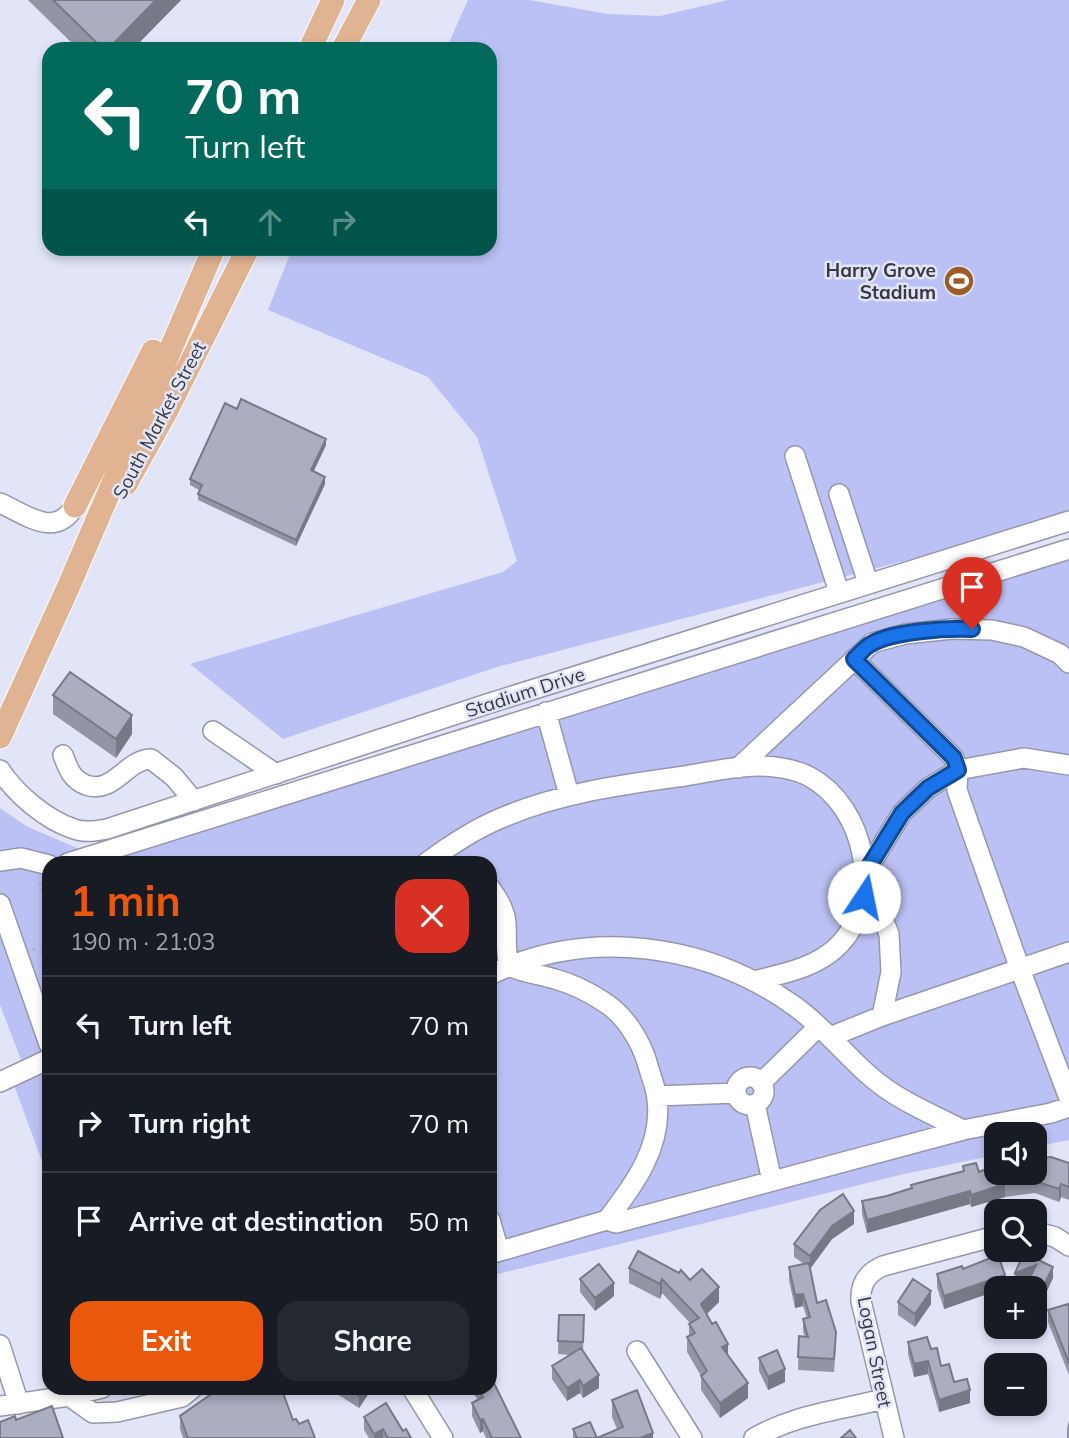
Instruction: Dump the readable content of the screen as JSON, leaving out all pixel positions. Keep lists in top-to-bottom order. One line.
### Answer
{"streets":{"main road":["South Market Street"],"street":["Stadium Drive","Logan Street"]},"places":{"sports":["Harry Grove Stadium"]},"page":{"turn":["70 m","Turn left"],"heading":["1 min","190 m · 21:03"],"list":[{"name":"Turn left","value":"70 m"},{"name":"Turn right","value":"70 m"},{"name":"Arrive at destination","value":"50 m"}],"map_buttons":["+","−"],"buttons":["Exit","Share"]}}
